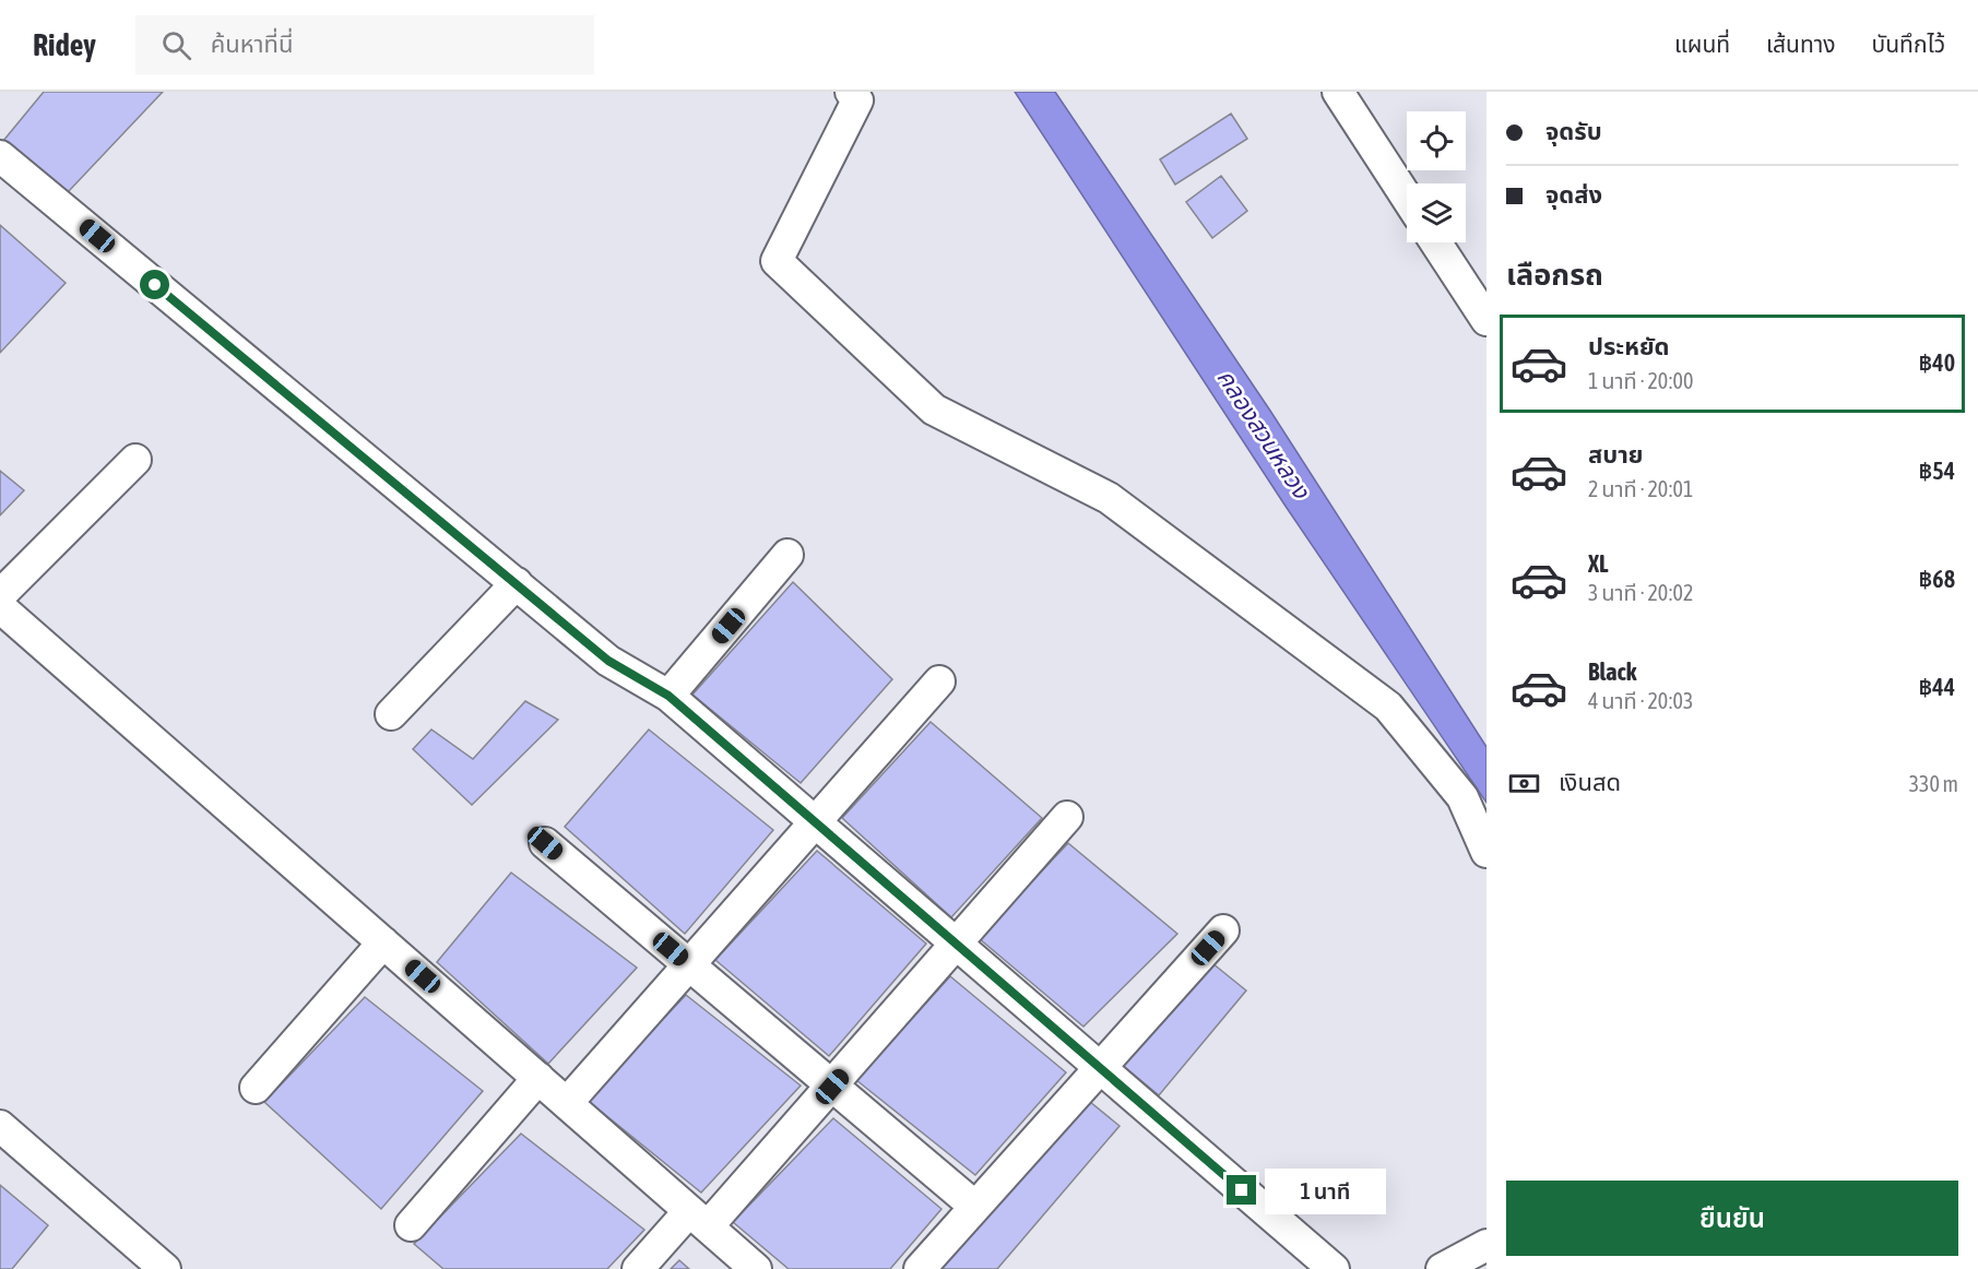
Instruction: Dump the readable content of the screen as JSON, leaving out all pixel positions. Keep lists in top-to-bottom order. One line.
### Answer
{"water":["คลองสวนหลวง"],"page":{"header":"Ridey","search":"ค้นหาที่นี่","nav":["แผนที่","เส้นทาง","บันทึกไว้"],"banner":["จุดรับ","จุดส่ง"],"heading":"เลือกรถ","list":[{"name":"ประหยัด","note":"1 นาที · 20:00","value":"฿40"},{"name":"สบาย","note":"2 นาที · 20:01","value":"฿54"},{"name":"XL","note":"3 นาที · 20:02","value":"฿68"},{"name":"Black","note":"4 นาที · 20:03","value":"฿44"}],"pay":["เงินสด","330 m"],"buttons":"ยืนยัน","bubble":"1 นาที"}}
